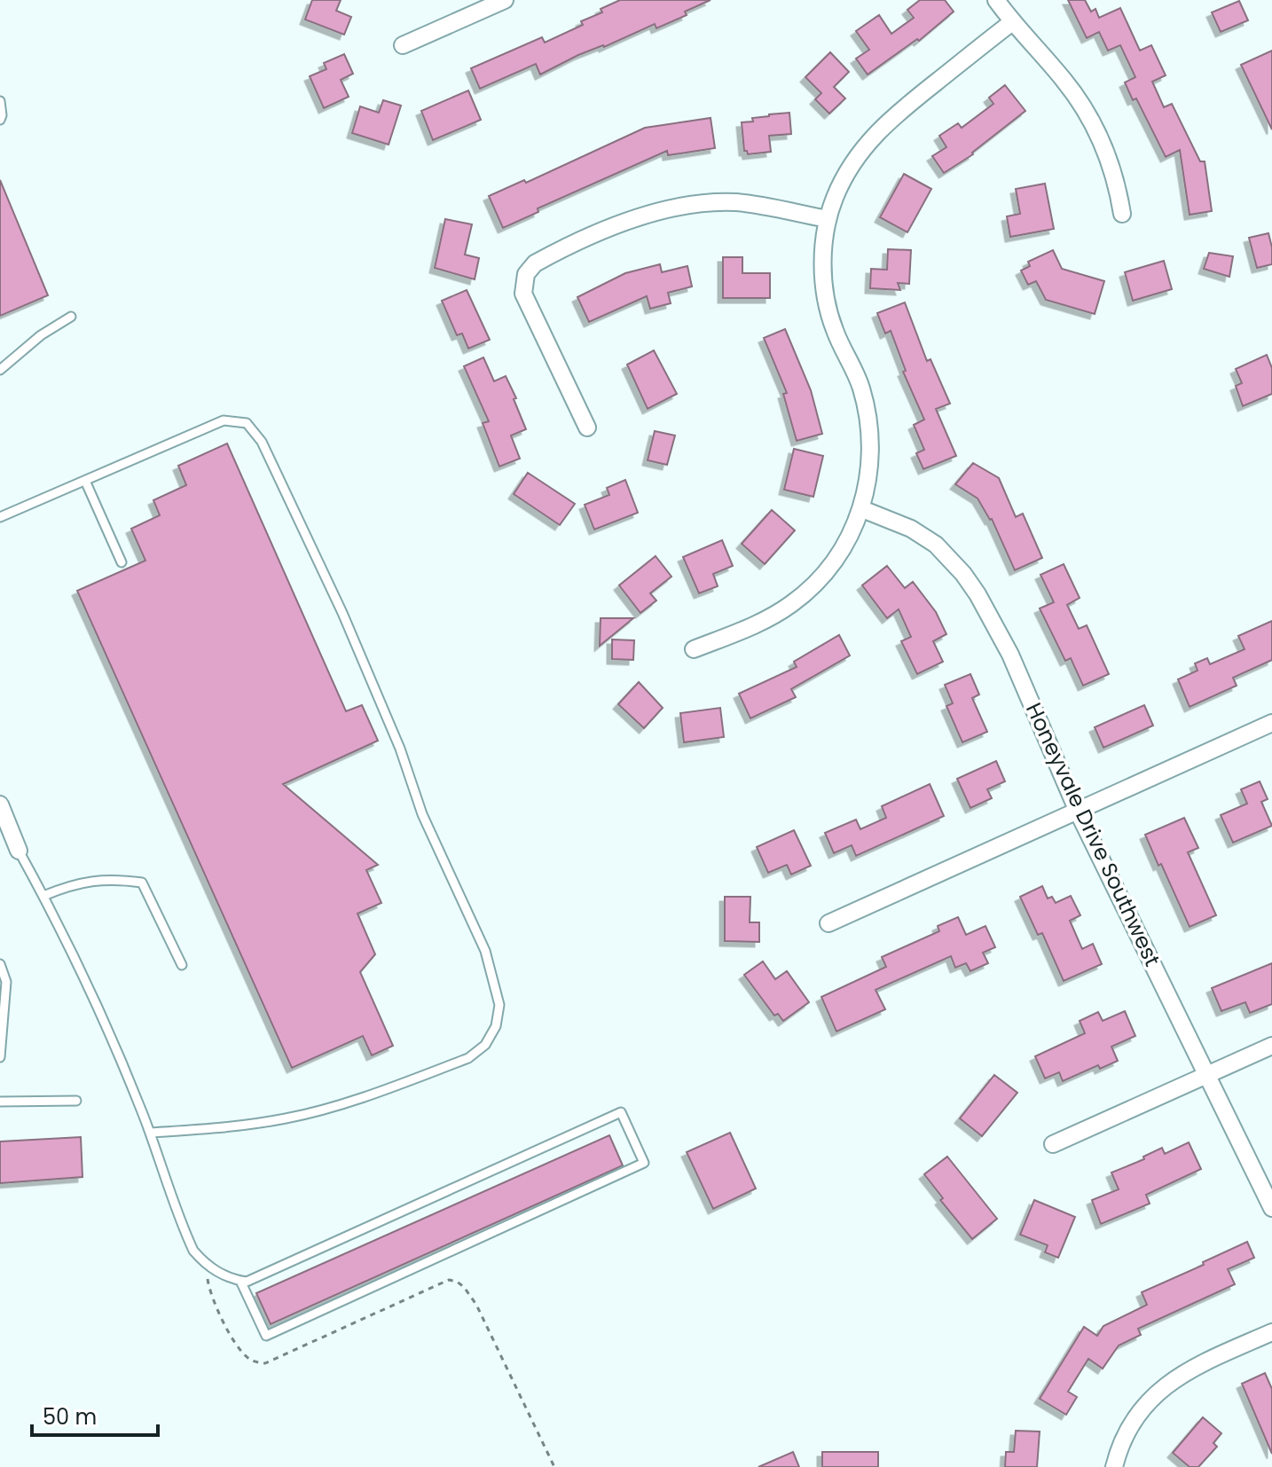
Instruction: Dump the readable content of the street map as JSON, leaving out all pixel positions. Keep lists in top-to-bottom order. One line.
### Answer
{"streets":{"street":["Honeyvale Drive Southwest"]},"scale_bar":"50 m"}
